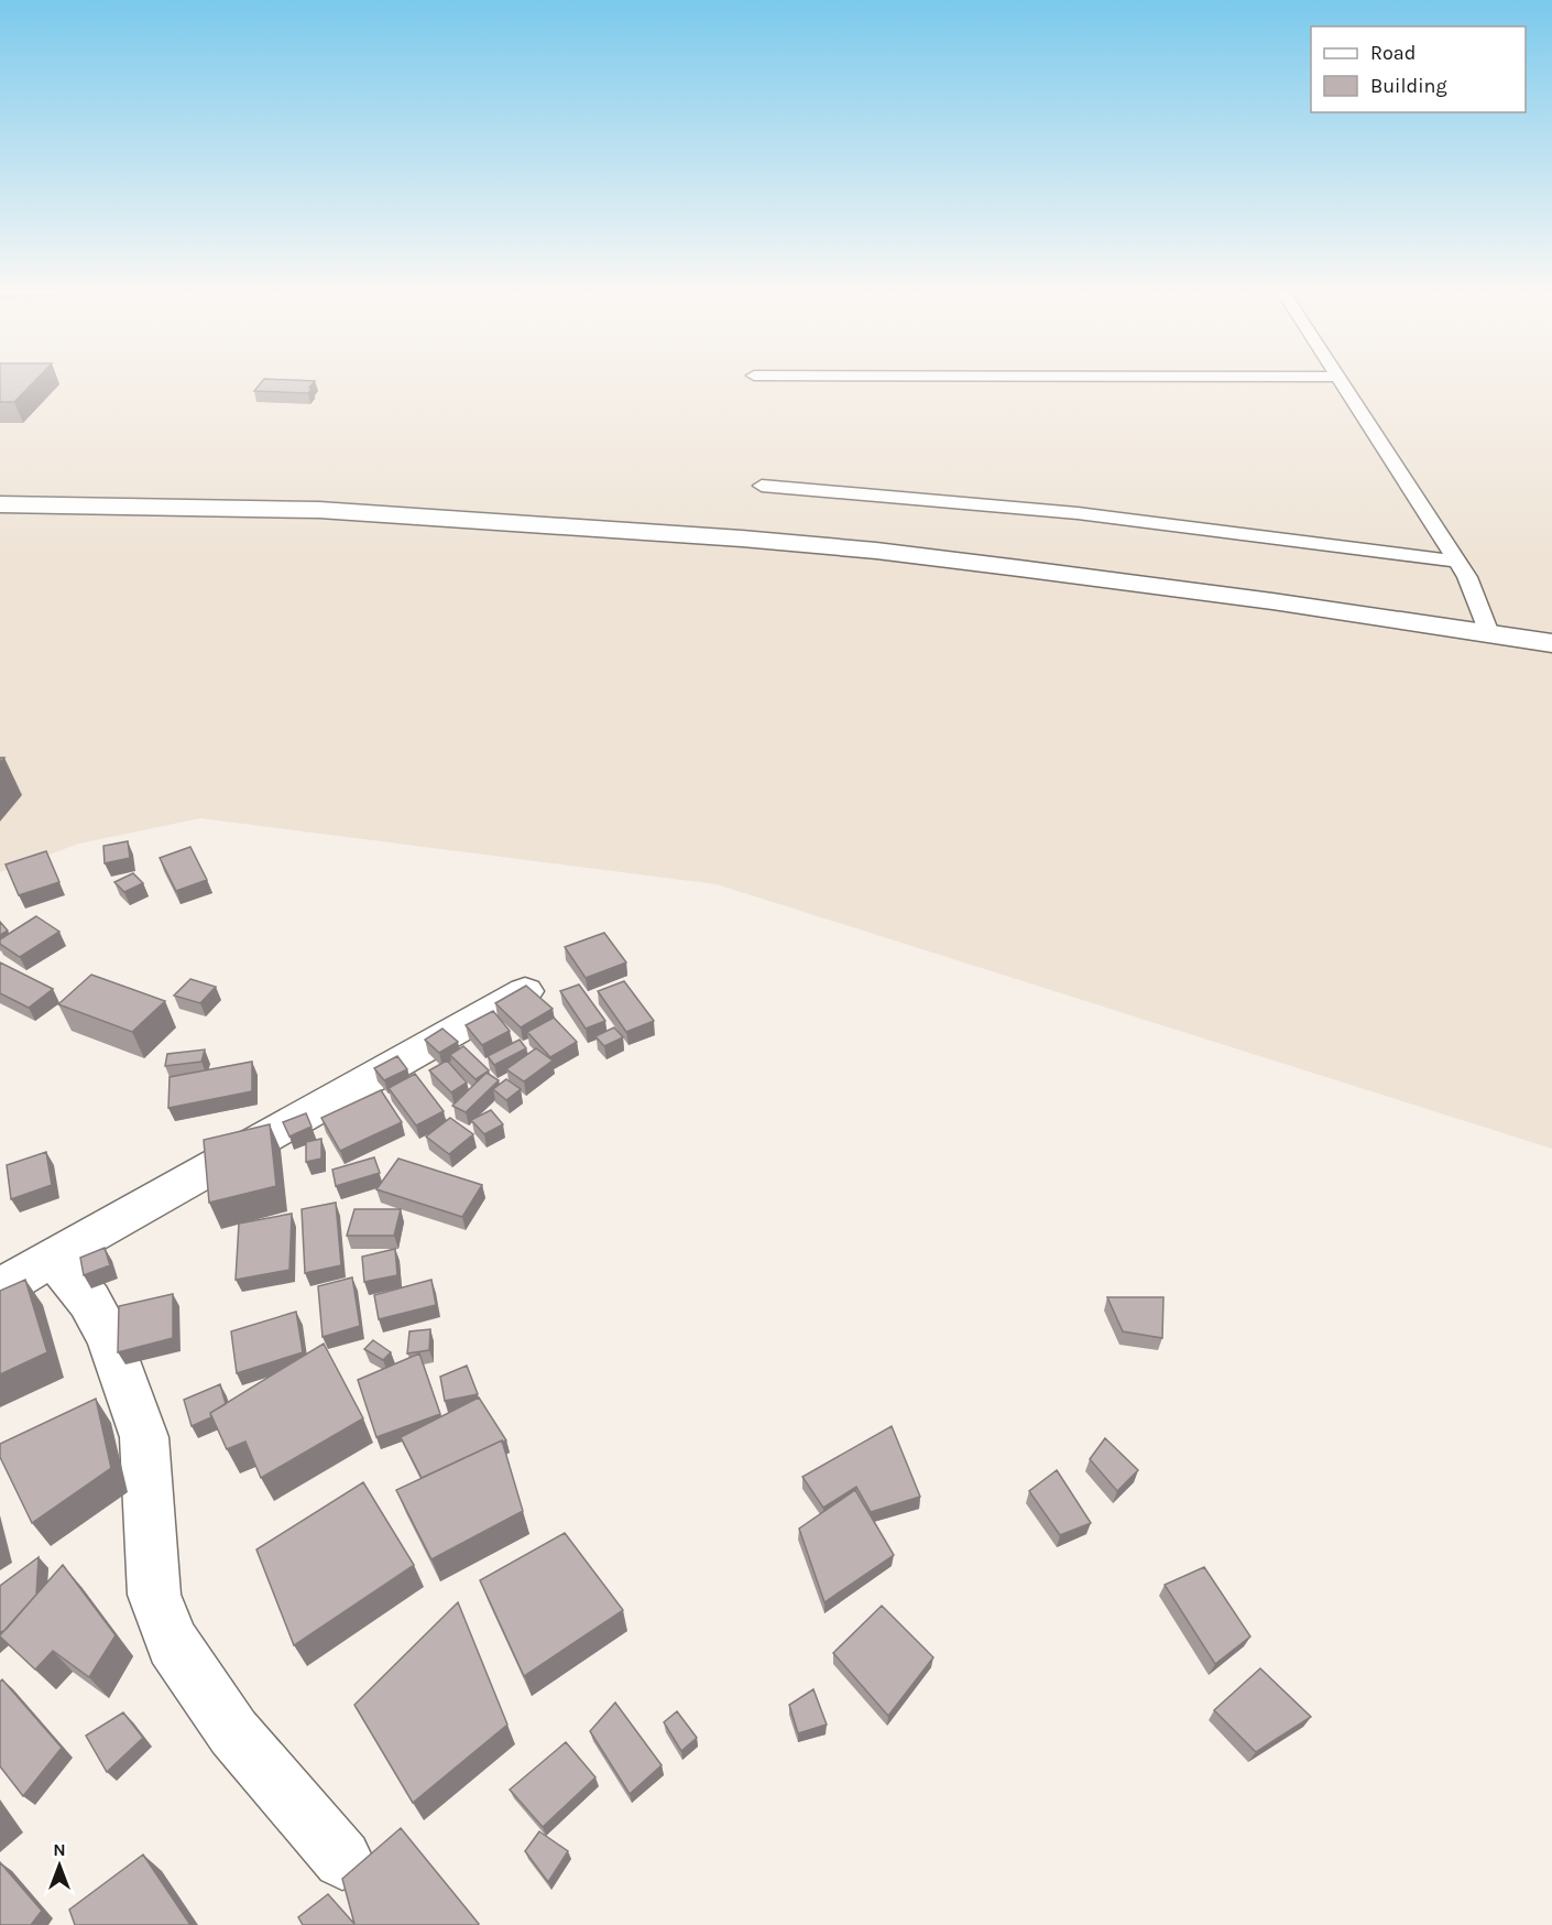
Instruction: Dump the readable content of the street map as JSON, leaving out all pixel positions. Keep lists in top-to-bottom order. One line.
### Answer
{"legend":["Road","Building"],"north":"top"}
